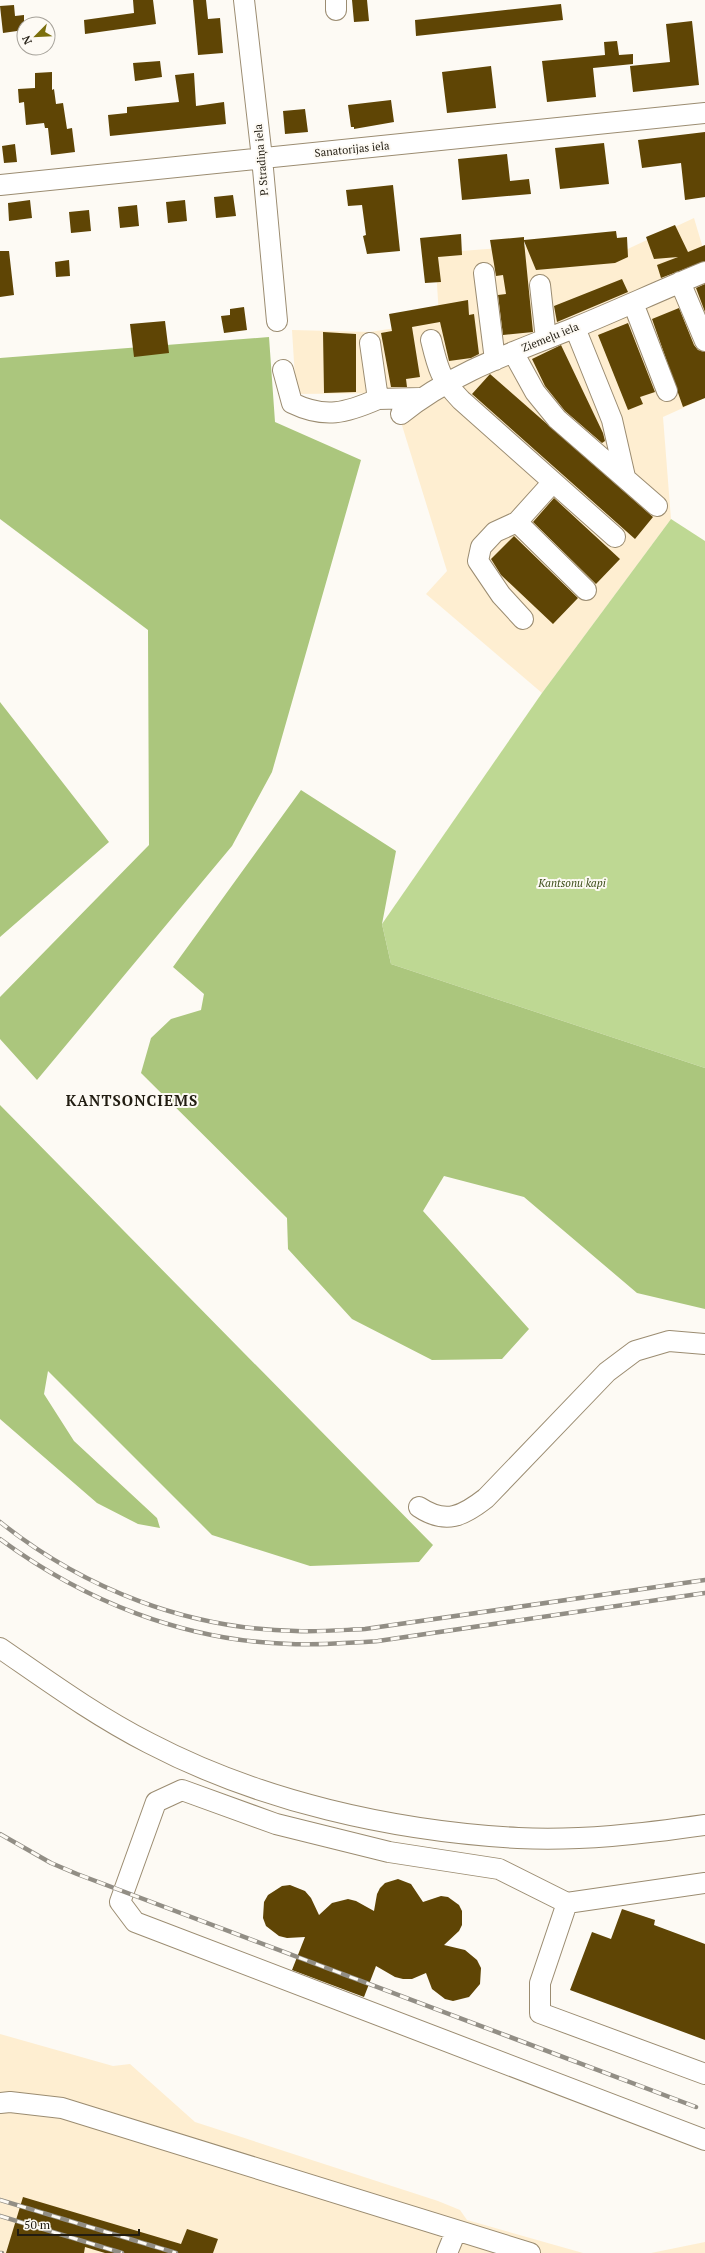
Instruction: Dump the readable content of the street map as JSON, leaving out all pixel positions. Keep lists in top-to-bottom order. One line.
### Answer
{"streets":{"street":["Sanatorijas iela","P. Stradiņa iela","Ziemeļu iela"]},"crossings":[["Sanatorijas iela","P. Stradiņa iela"]],"districts":["KANTSONCIEMS"],"parks":["Kantsonu kapi"],"scale_bar":"50 m","north":"bottom left"}
